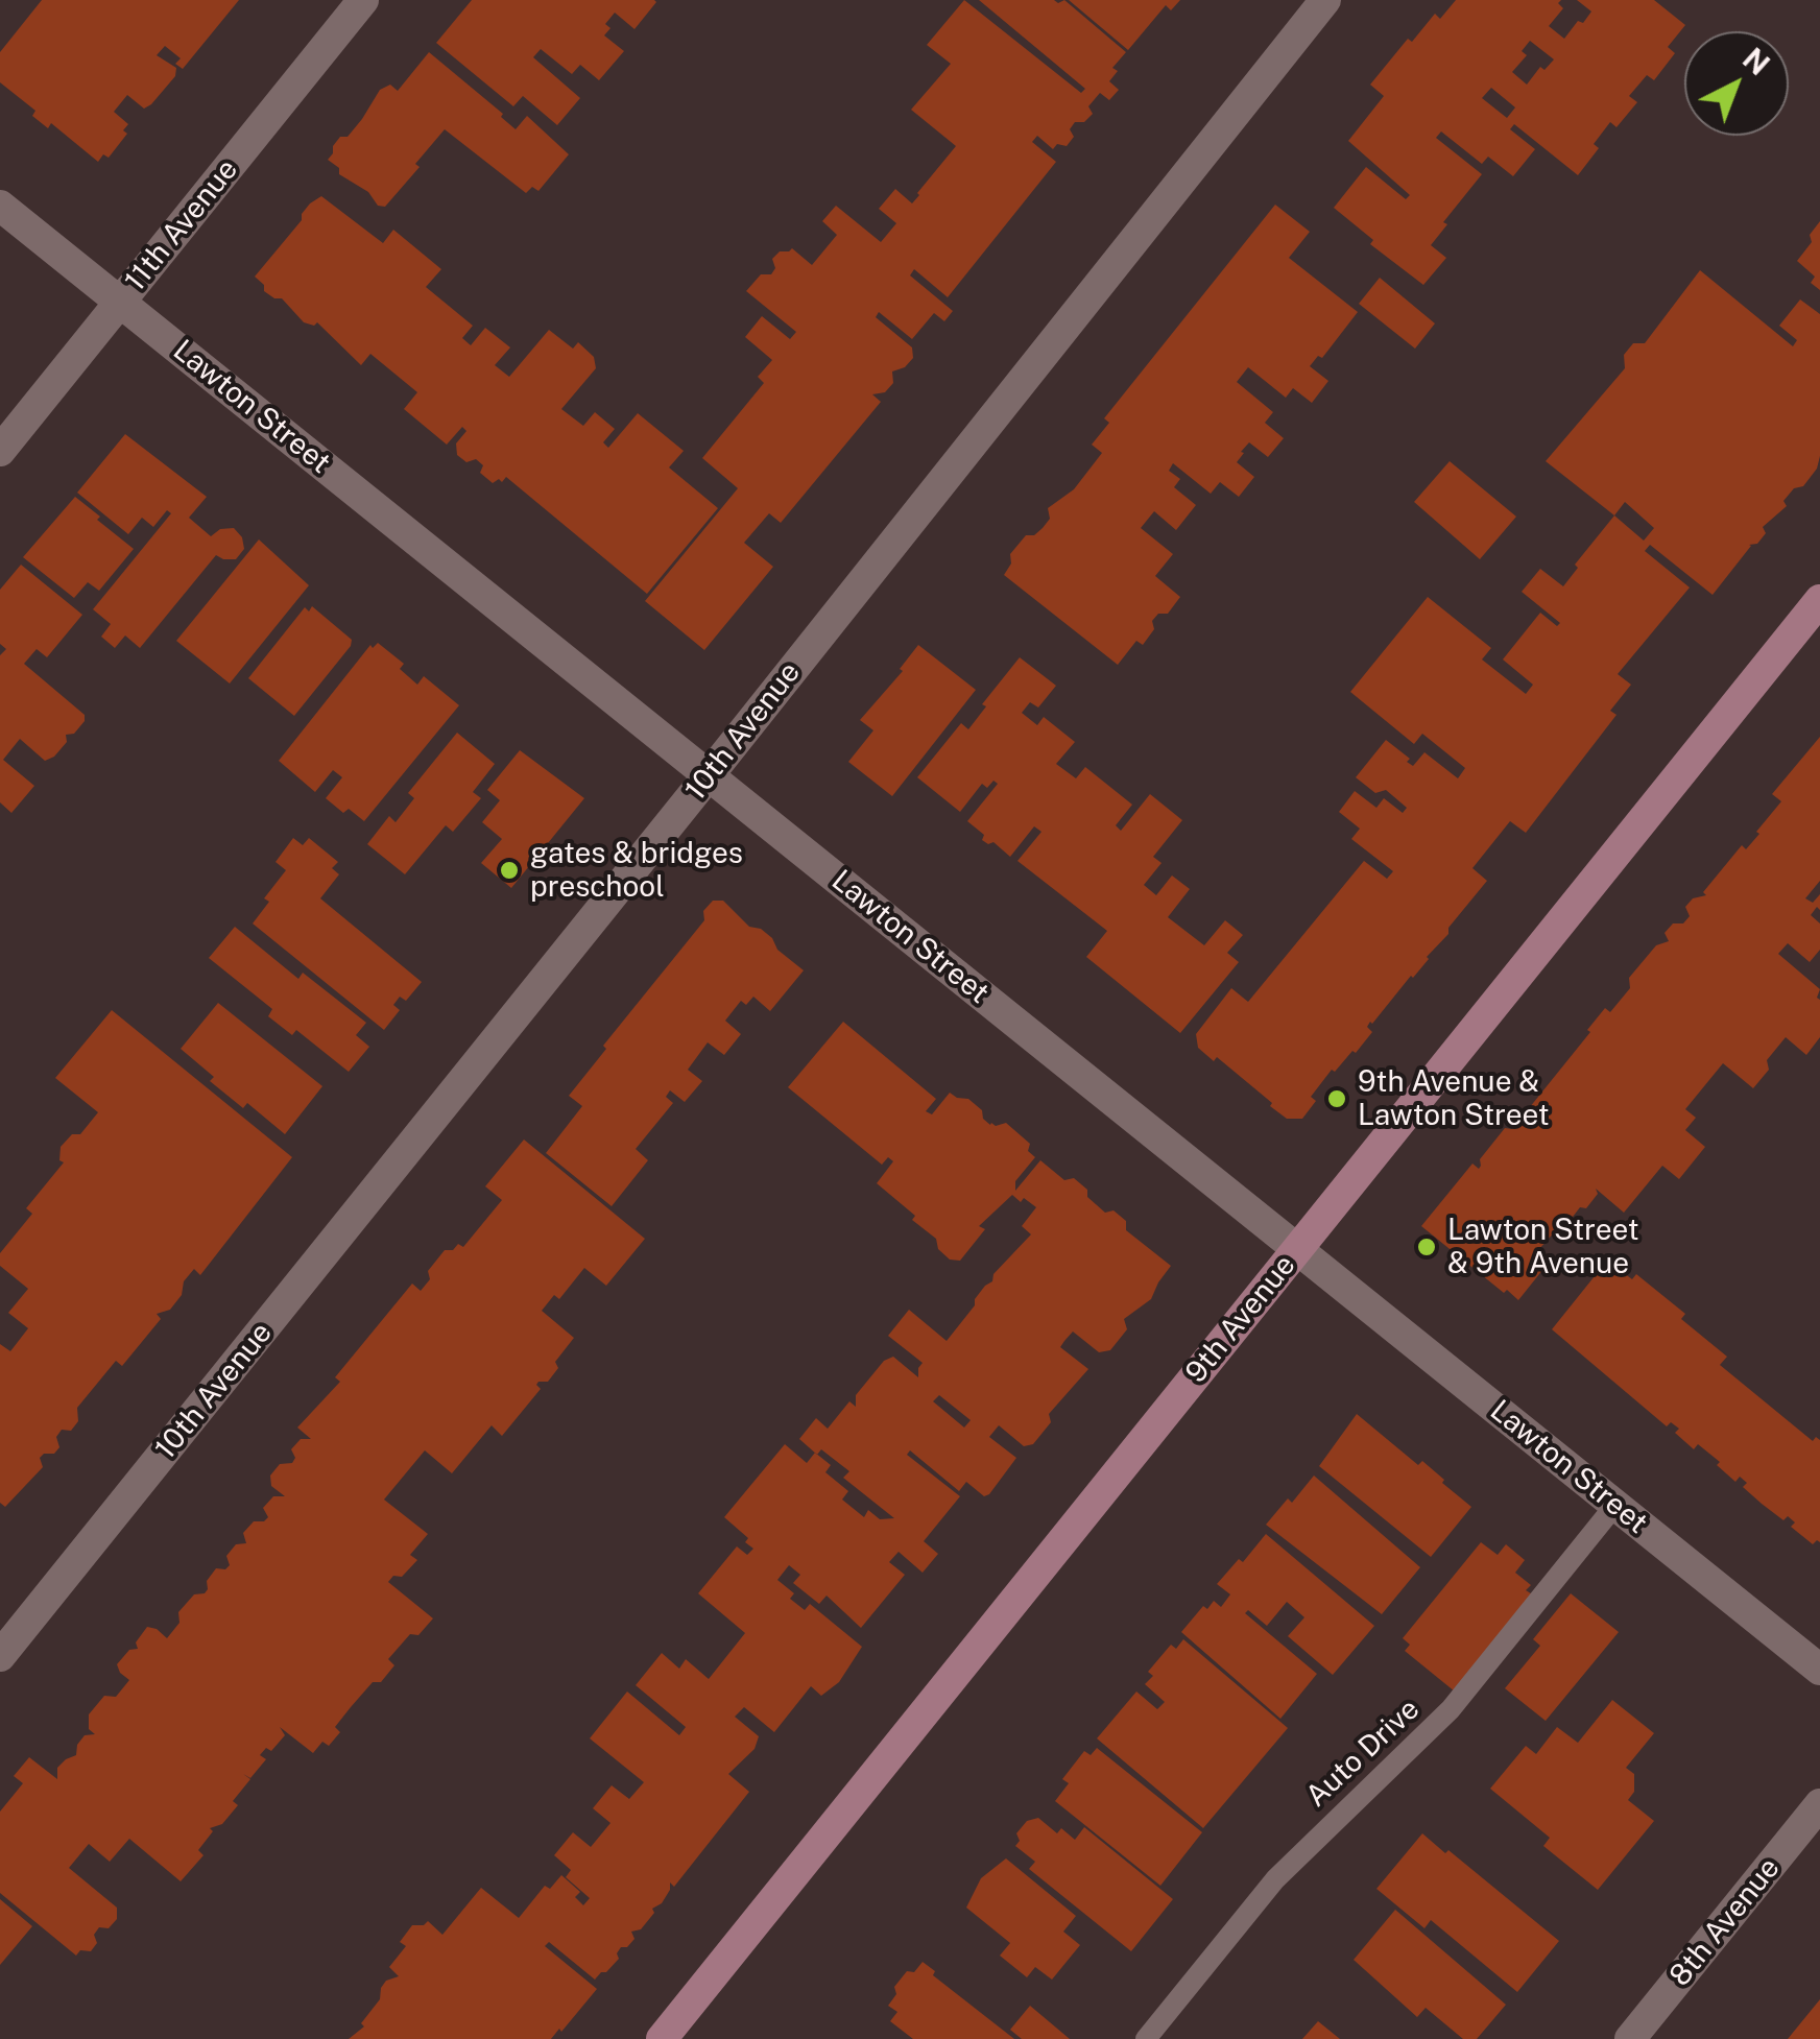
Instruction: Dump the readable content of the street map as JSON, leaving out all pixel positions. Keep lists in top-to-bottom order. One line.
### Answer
{"streets":{"street":["11th Avenue","Lawton Street","10th Avenue","9th Avenue","8th Avenue"],"lane":["Auto Drive"]},"crossings":[["11th Avenue","Lawton Street"],["Lawton Street","10th Avenue"],["Lawton Street","9th Avenue"],["Lawton Street","Auto Drive"]],"places":["gates & bridges preschool","9th Avenue & Lawton Street","Lawton Street & 9th Avenue"],"north":"top right"}
